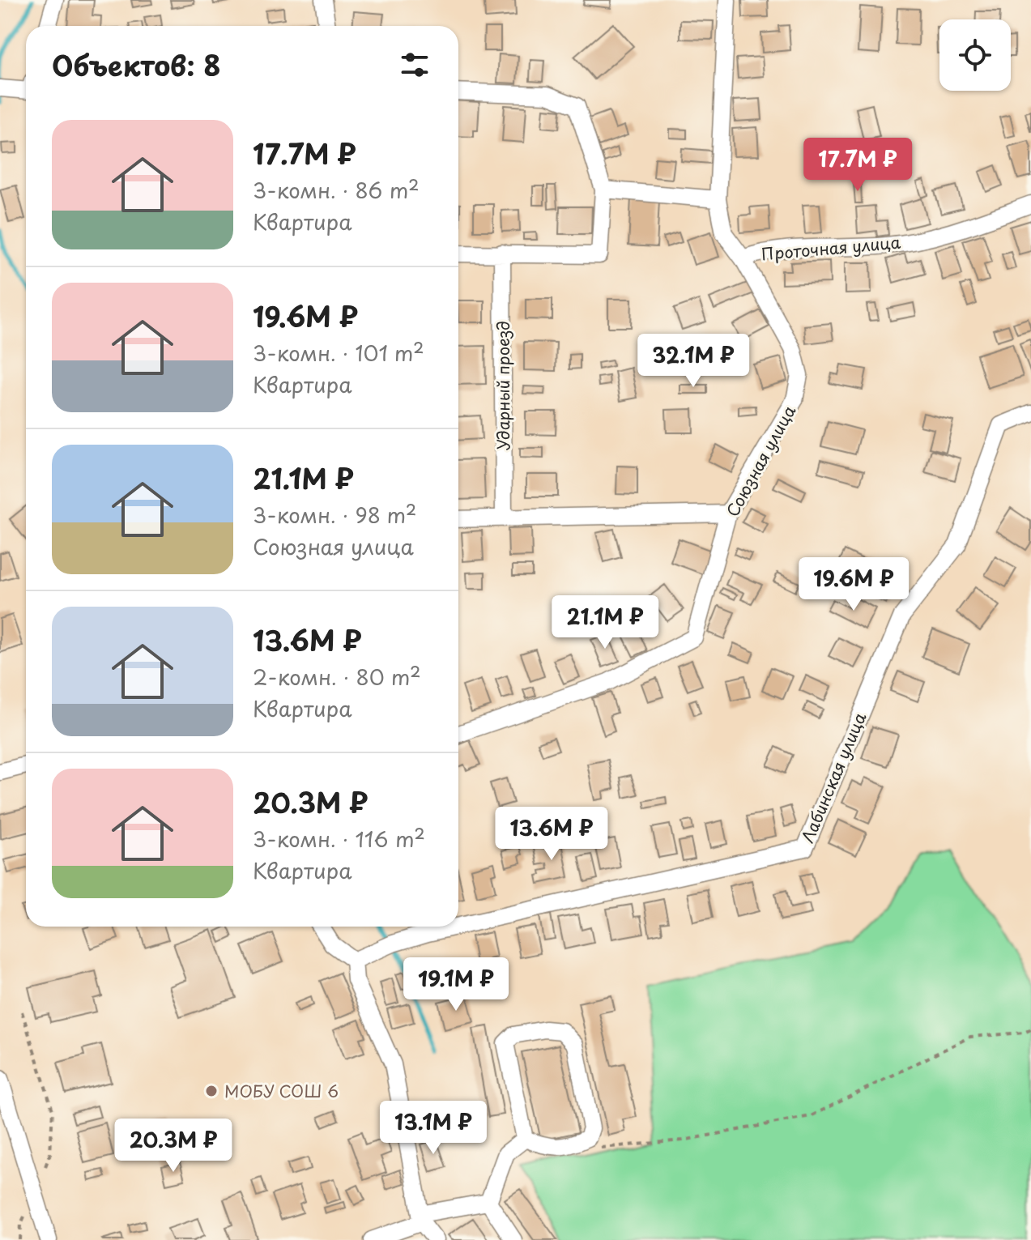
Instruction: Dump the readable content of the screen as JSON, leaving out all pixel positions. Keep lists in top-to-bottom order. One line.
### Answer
{"streets":{"street":["Проточная улица","Ударный проезд","Союзная улица","Лабинская улица"]},"crossings":[["Проточная улица","Союзная улица"]],"places":["МОБУ СОШ 6"],"page":{"heading":"Объектов: 8","list":[{"name":"17.7M ₽","note":"3-комн. · 86 m² · Квартира"},{"name":"19.6M ₽","note":"3-комн. · 101 m² · Квартира"},{"name":"21.1M ₽","note":"3-комн. · 98 m² · Союзная улица"},{"name":"13.6M ₽","note":"2-комн. · 80 m² · Квартира"},{"name":"20.3M ₽","note":"3-комн. · 116 m² · Квартира"}],"price":["17.7M ₽","32.1M ₽","19.6M ₽","21.1M ₽","13.6M ₽","19.1M ₽","13.1M ₽","20.3M ₽"]}}
